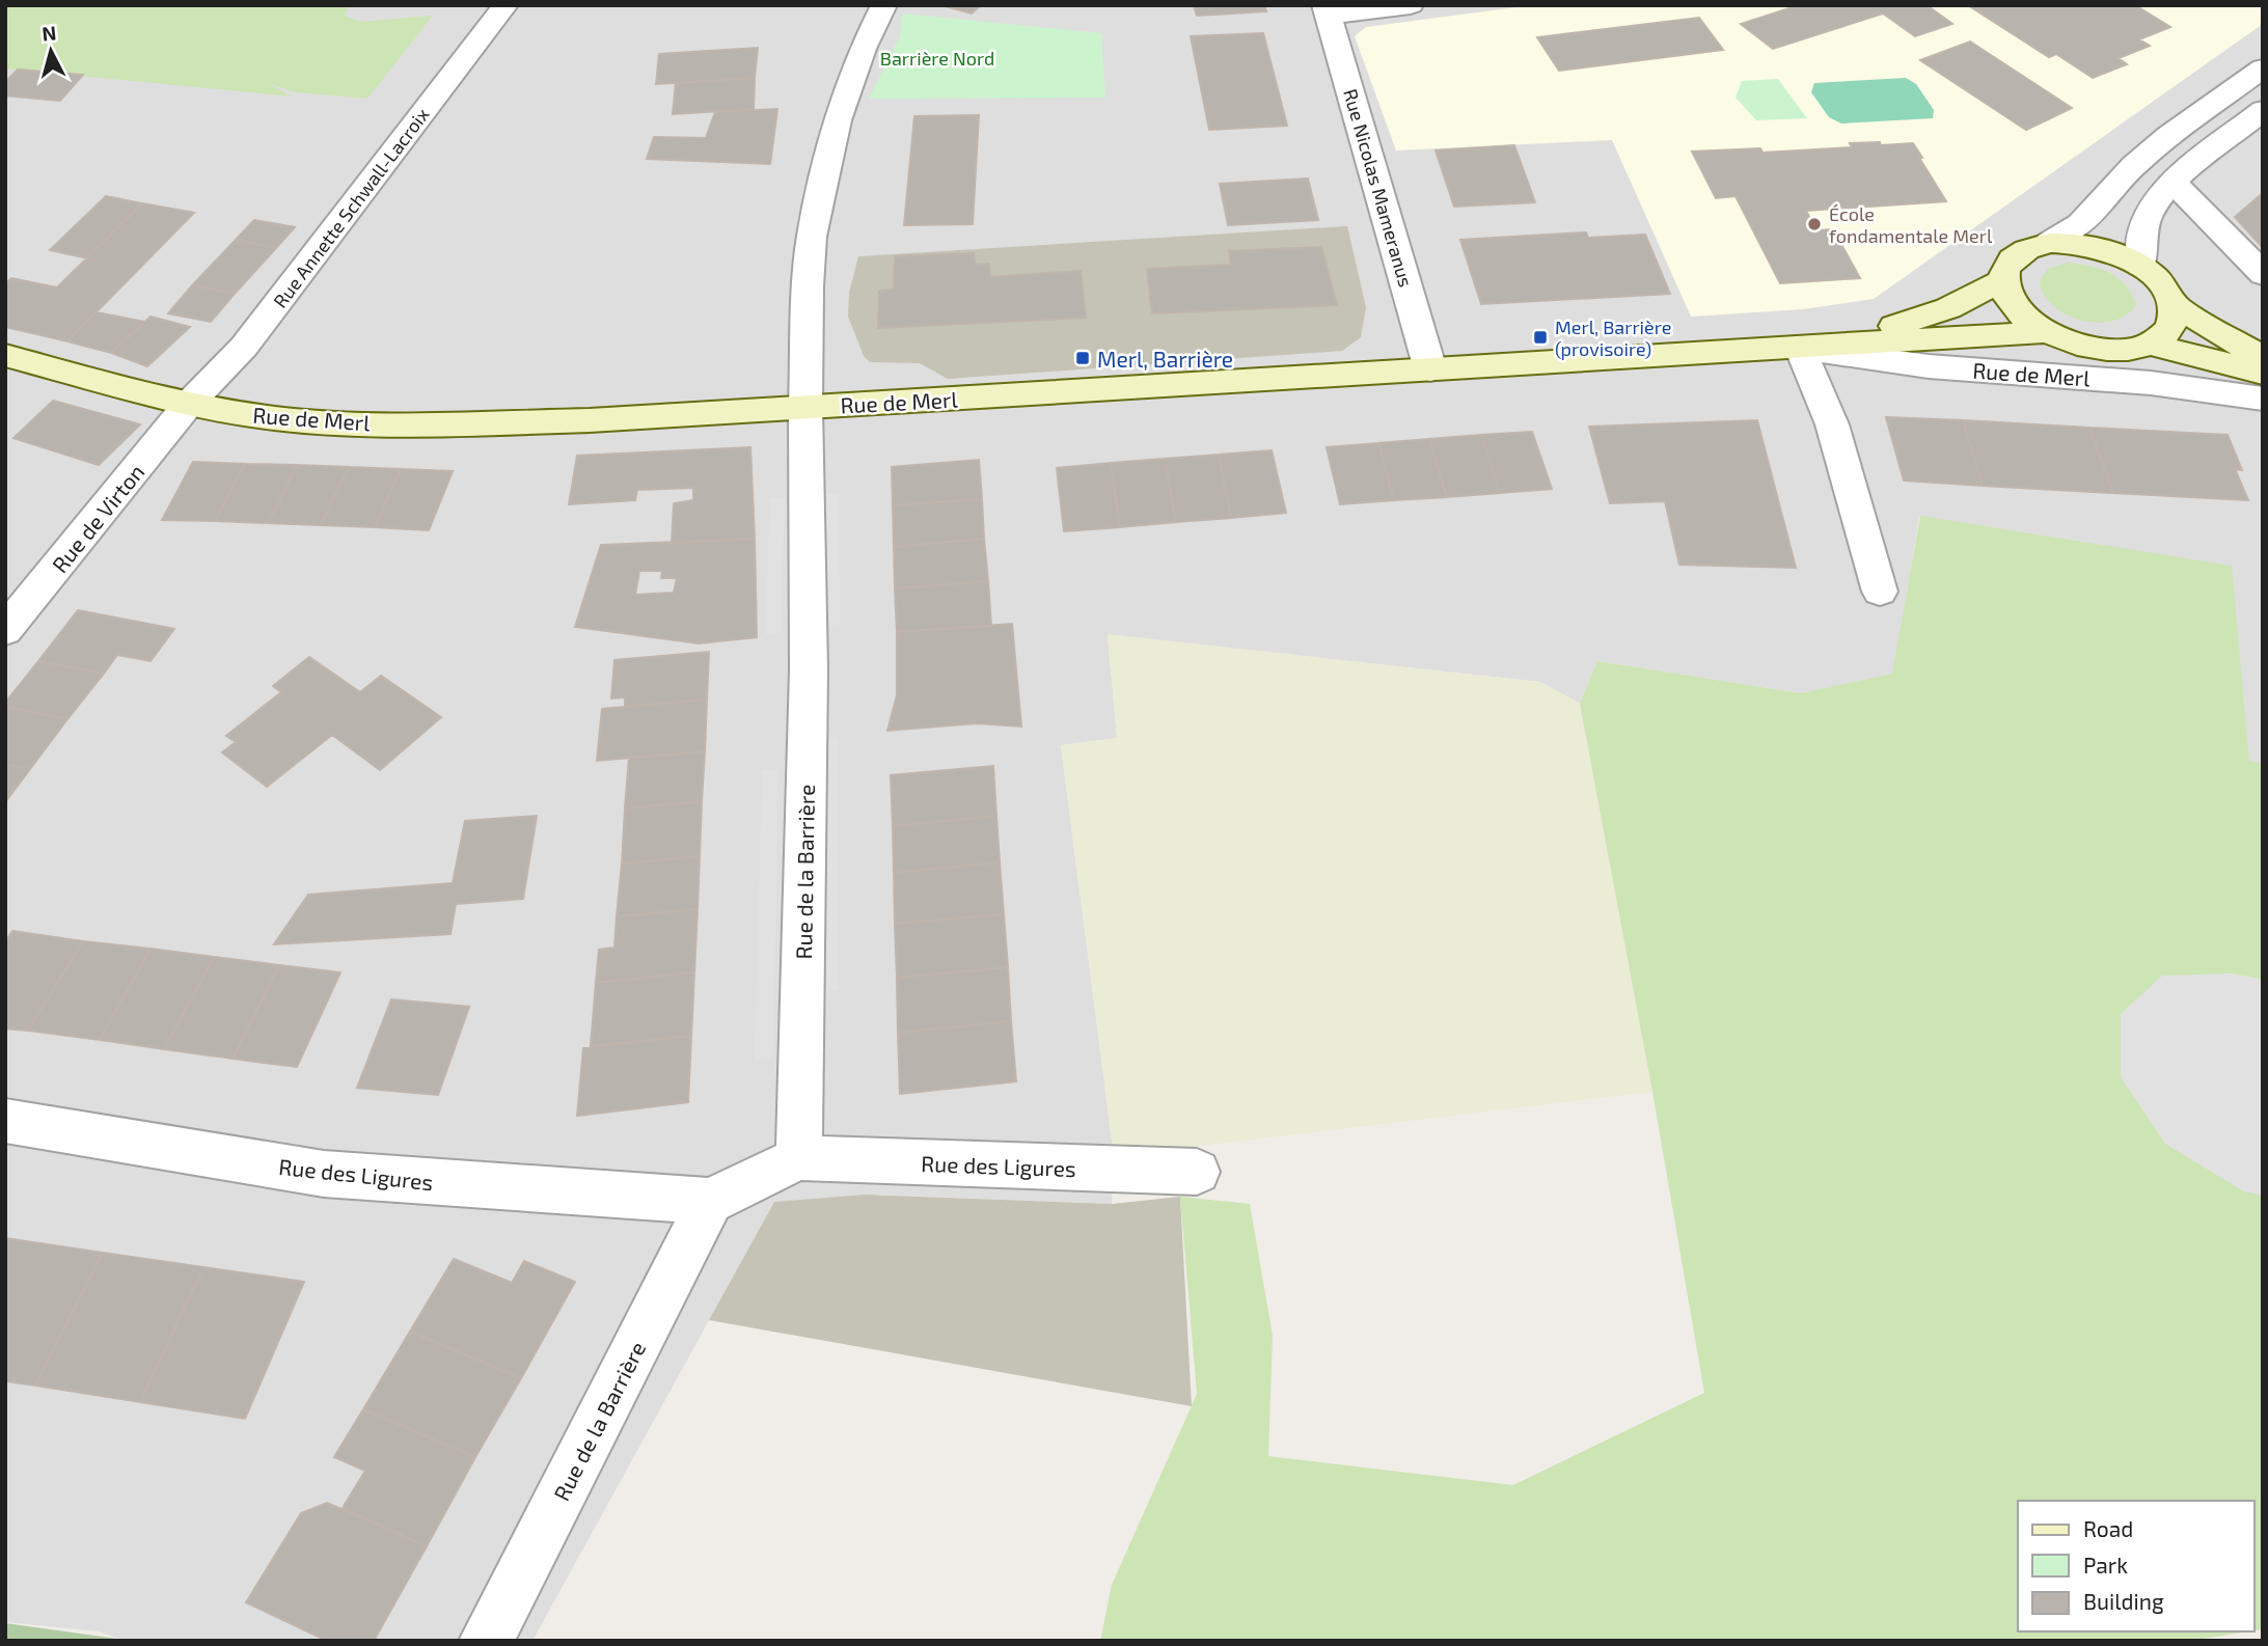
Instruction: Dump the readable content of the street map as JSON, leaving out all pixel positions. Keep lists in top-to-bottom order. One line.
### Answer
{"streets":{"main road":["Rue de Merl"],"street":["Rue Nicolas Mameranus","Rue Annette Schwall-Lacroix","Rue de Virton","Rue de la Barrière","Rue des Ligures"]},"crossings":[["Rue Nicolas Mameranus","Rue de Merl"],["Rue Annette Schwall-Lacroix","Rue de Merl"],["Rue Annette Schwall-Lacroix","Rue de Virton"],["Rue de Merl","Rue de Virton"],["Rue de Merl","Rue de la Barrière"],["Rue de la Barrière","Rue des Ligures"]],"parks":["Barrière Nord"],"places":{"other":["École fondamentale Merl"],"transit":["Merl, Barrière (provisoire)","Merl, Barrière"]},"legend":["Road","Park","Building"],"north":"top"}
